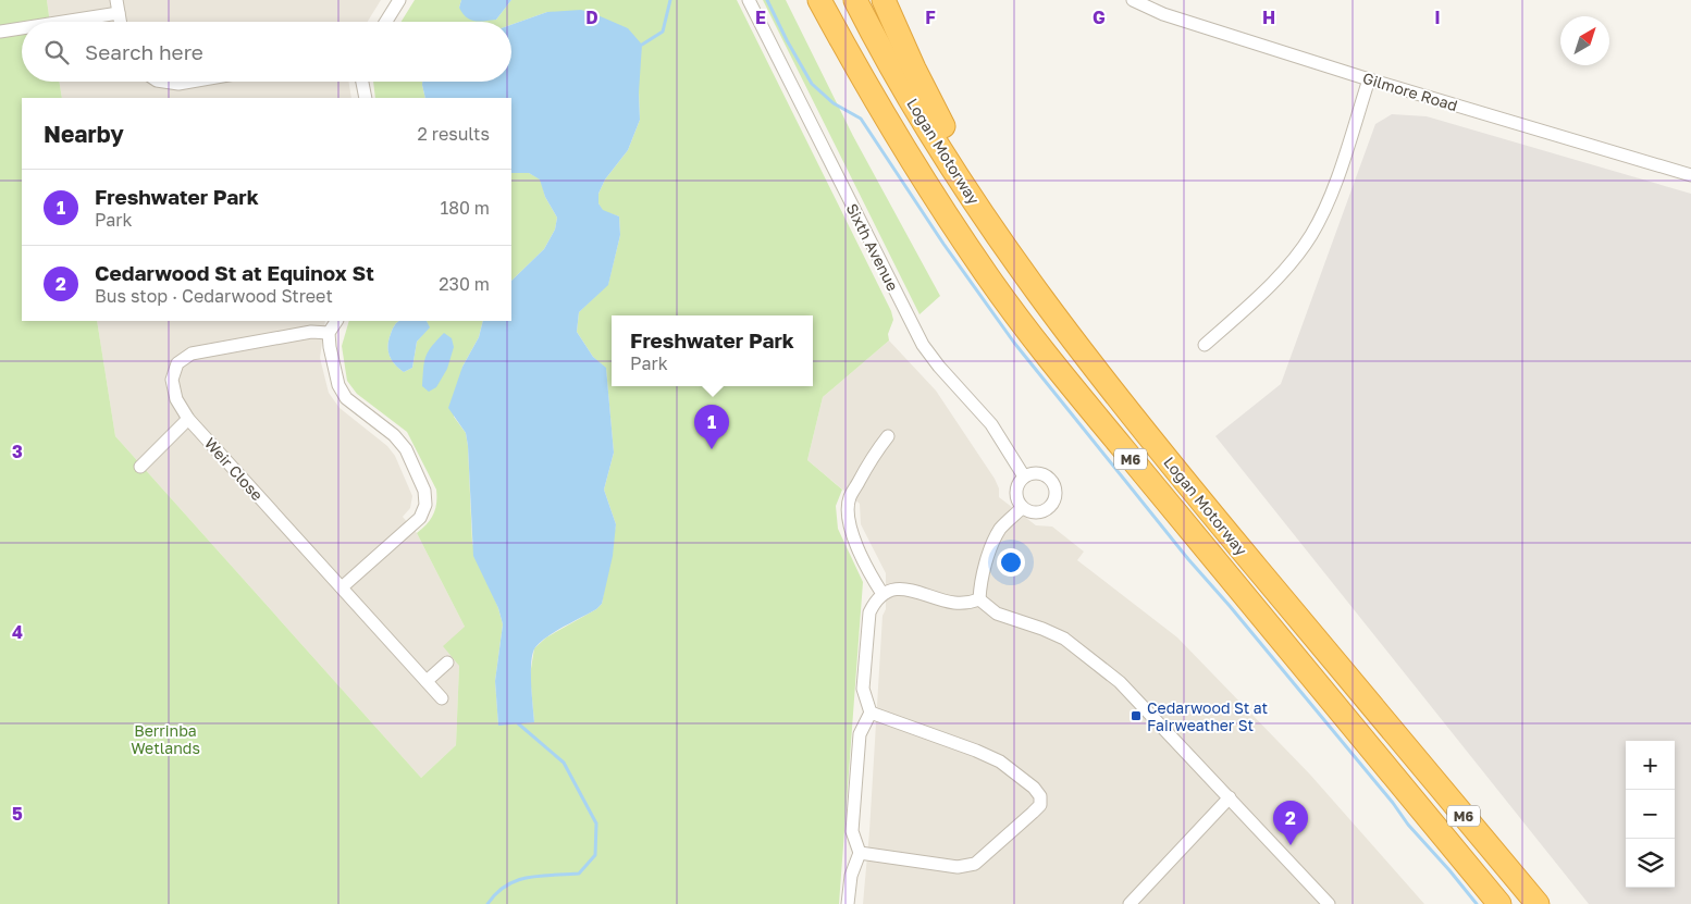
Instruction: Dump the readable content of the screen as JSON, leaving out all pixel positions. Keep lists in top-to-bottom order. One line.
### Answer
{"streets":{"highway":["Logan Motorway","M6"],"street":["Gilmore Road","Sixth Avenue","Weir Close"]},"parks":["Berrinba Wetlands"],"places":{"transit":["Cedarwood St at Fairweather St"]},"north":"top right","page":{"search":"Search here","heading":["Nearby","2 results"],"list":[{"mark":"1","name":"Freshwater Park","note":"Park","value":"180 m"},{"mark":"2","name":"Cedarwood St at Equinox St","note":"Bus stop · Cedarwood Street","value":"230 m"}],"popup":["Freshwater Park","Park"],"pins":["1","2"],"map_buttons":["+","−"]},"grid":{"columns":["D","E","F","G","H","I"],"rows":["3","4","5"]}}
